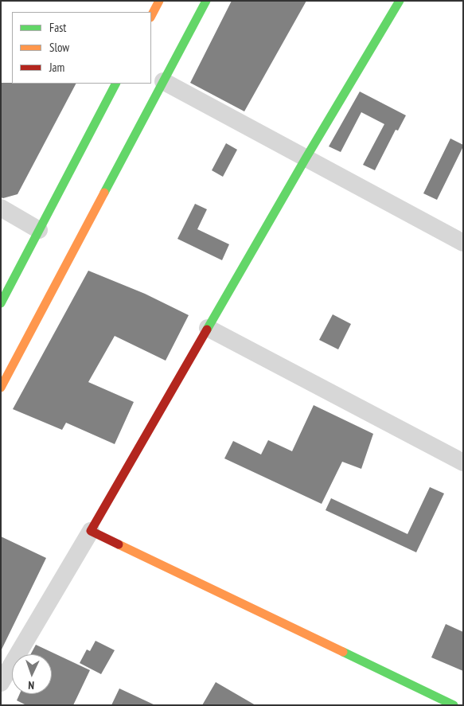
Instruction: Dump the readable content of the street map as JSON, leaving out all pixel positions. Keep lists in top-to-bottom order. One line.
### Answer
{"legend":["Fast","Slow","Jam"],"north":"bottom"}
